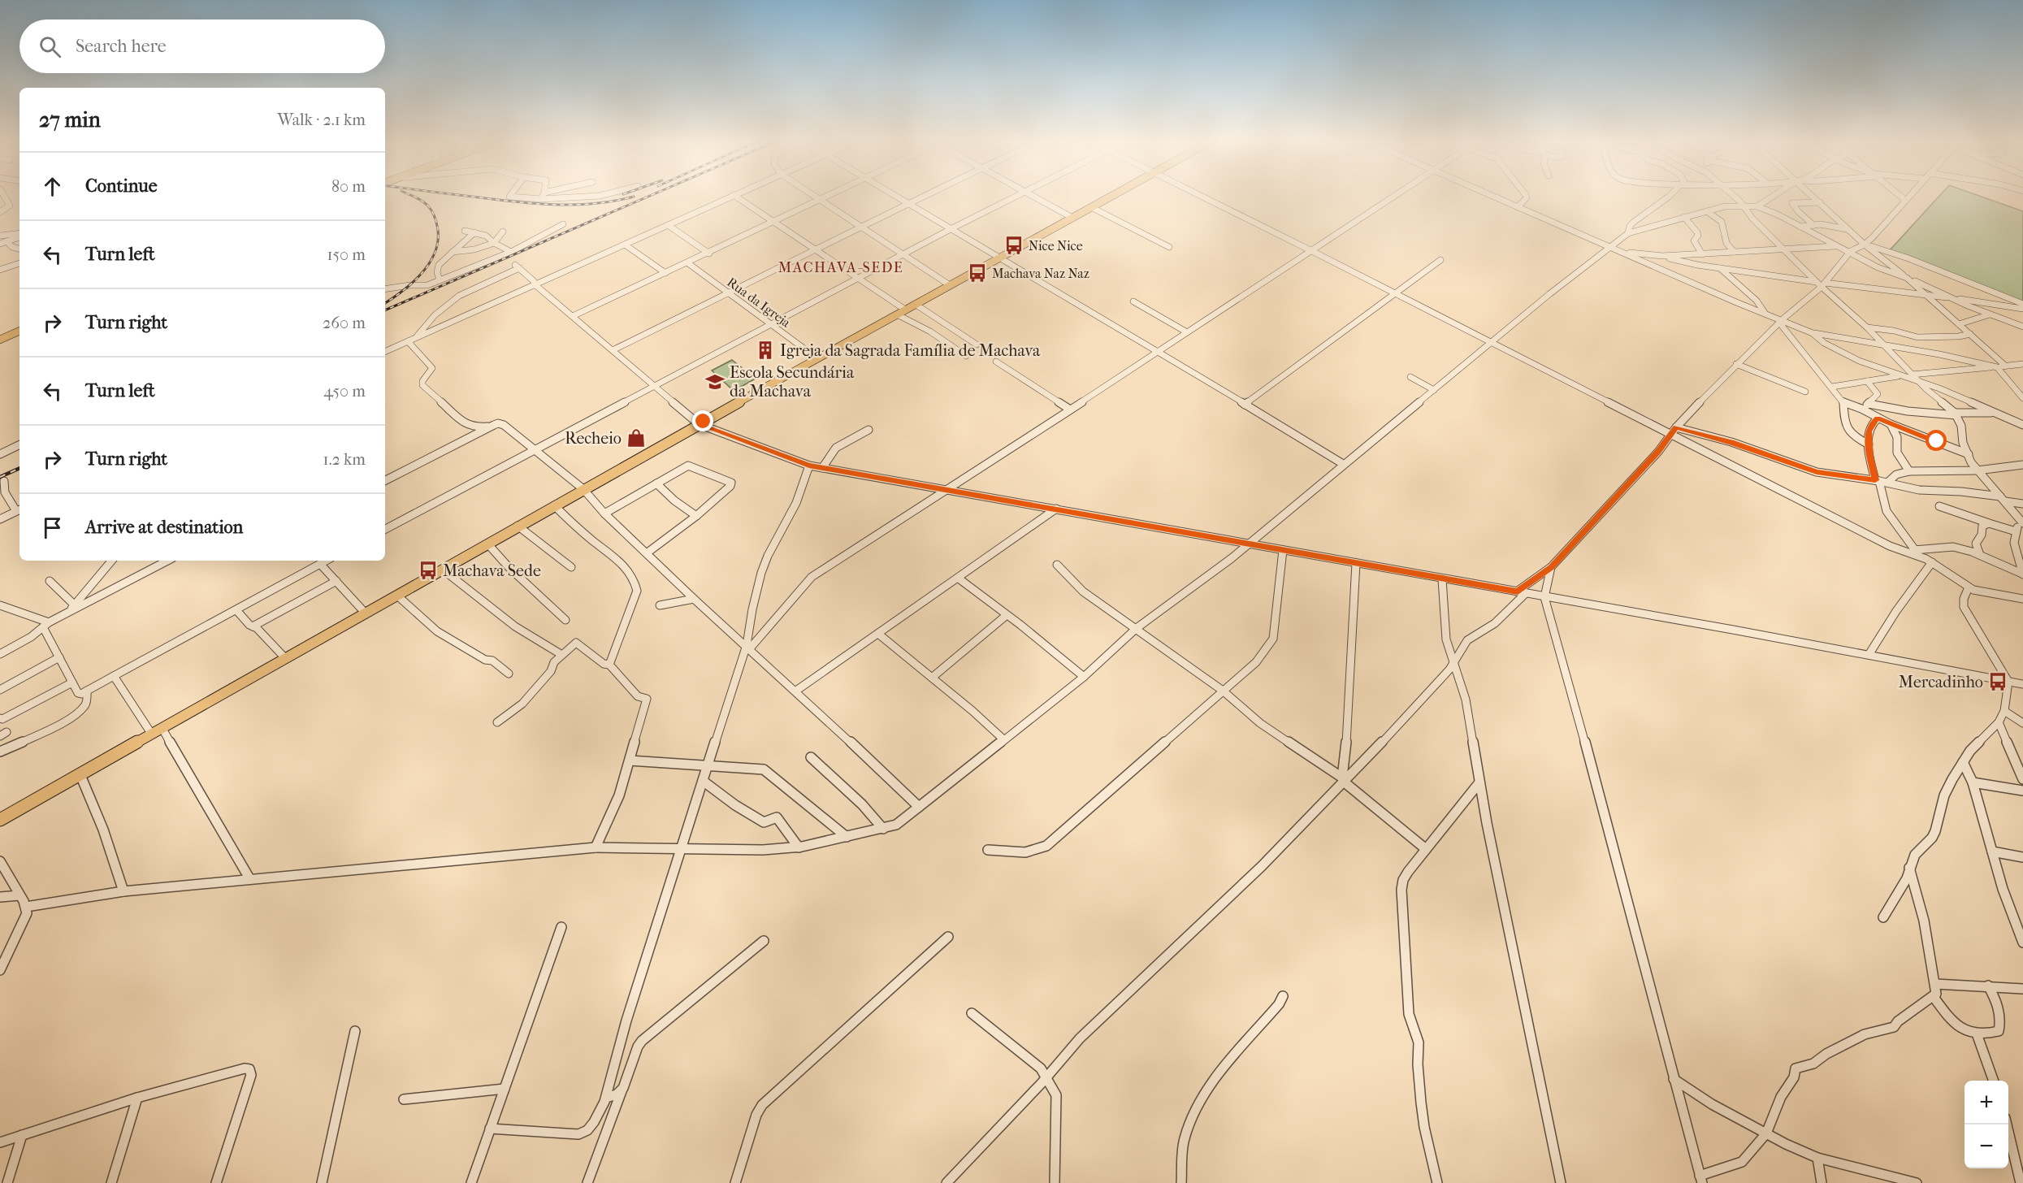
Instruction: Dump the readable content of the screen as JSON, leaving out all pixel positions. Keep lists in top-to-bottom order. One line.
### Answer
{"streets":{"street":["Rua da Igreja"]},"districts":["MACHAVA-SEDE"],"places":{"bus stop":["Nice Nice","Machava Naz Naz","Machava Sede","Mercadinho"],"building":["Igreja da Sagrada Família de Machava"],"school or university":["Escola Secundária da Machava"],"shop":["Recheio"]},"page":{"search":"Search here","heading":["27 min","Walk · 2.1 km"],"list":[["Continue","80 m"],["Turn left","150 m"],["Turn right","260 m"],["Turn left","450 m"],["Turn right","1.2 km"],"Arrive at destination"],"map_buttons":["+","−"]}}
